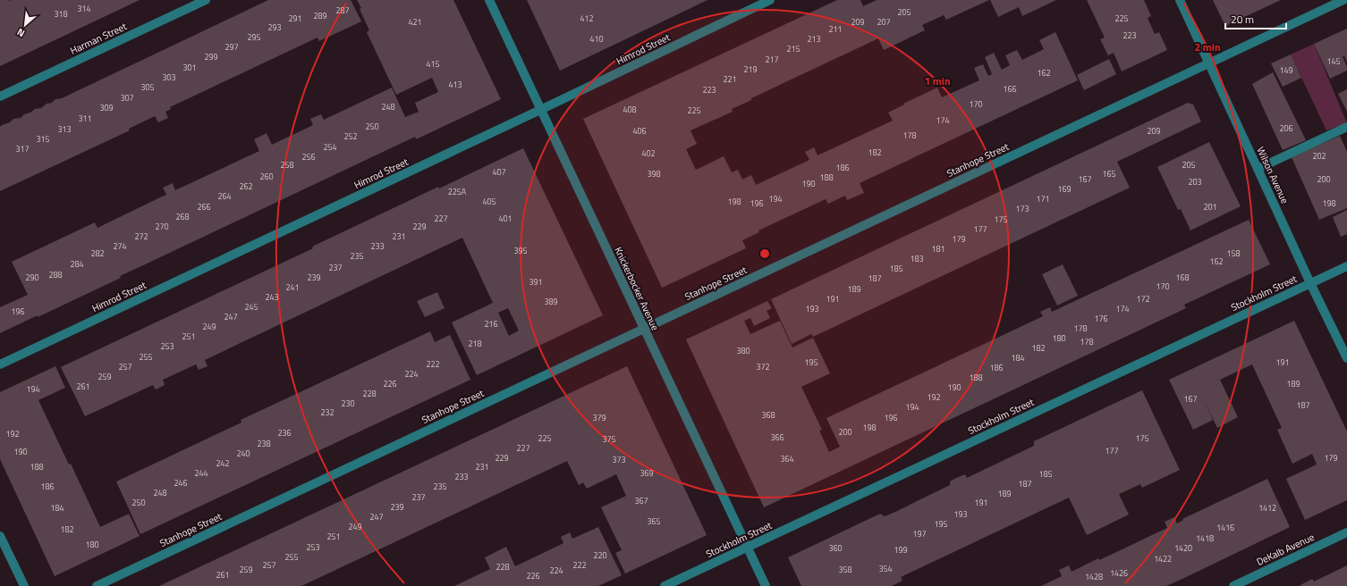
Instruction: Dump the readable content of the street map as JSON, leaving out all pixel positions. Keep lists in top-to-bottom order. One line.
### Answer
{"streets":{"street":["Harman Street","Himrod Street","Stanhope Street","Wilson Avenue","Knickerbocker Avenue","Stockholm Street","DeKalb Avenue"]},"crossings":[["Himrod Street","Knickerbocker Avenue"],["Stanhope Street","Wilson Avenue"],["Stanhope Street","Knickerbocker Avenue"],["Wilson Avenue","Stockholm Street"],["Knickerbocker Avenue","Stockholm Street"]],"house_numbers":["314","287","205","318","289","291","412","225","421","209","207","293","211","223","295","410","213","297","215","299","217","145","415","301","219","149","162","303","221","413","305","166","223","307","170","248","309","408","225","311","174","250","206","313","406","209","178","252","315","254","317","182","402","202","256","258","205","186","407","398","165","260","188","167","200","203","190","262","169","225A","264","194","171","405","198","196","198","266","201","173","268","227","401","175","270","229","177","272","231","179","274","233","181","395","282","158","235","183","162","284","237","185","288","290","239","168","187","391","170","241","189","243","191","172","389","245","193","174","196","247","176","216","249","178","251","180","178","218","253","182","380","255","184","195","191","222","257","372","186","224","259","188","226","189","261","190","194","228","192","167","230","187","194","232","368","379","196","198","200","236","192","366","225","175","375","238","227","177","190","240","229","179","364","373","242","188","231","244","369","185","233","246","187","186","235","248","189","237","367","250","191","239","184","1412","193","247","365","195","249","1416","182","197","251","1418","180","253","360","1420","199","220","255","1422","257","222","228","354","259","358","224","1426","261","226","1428"],"scale_bar":"20 m","north":"bottom left","rings":["2 min","1 min"]}
